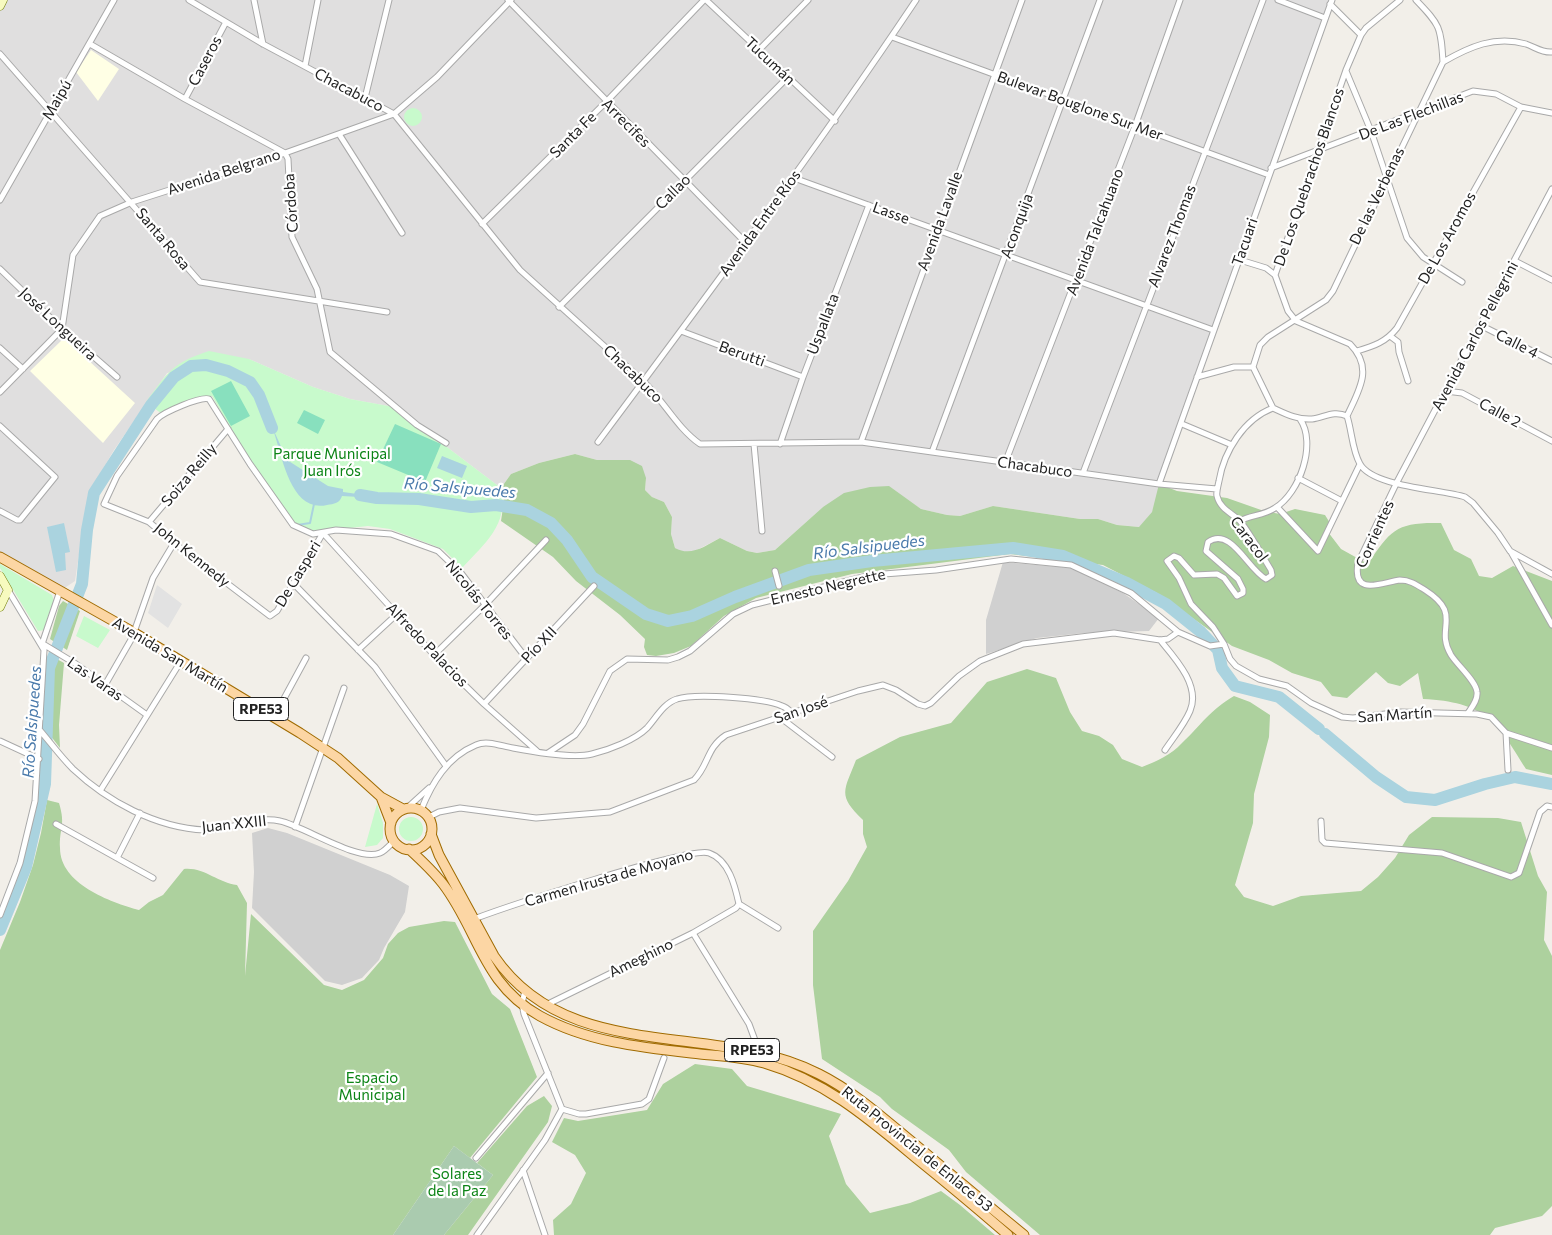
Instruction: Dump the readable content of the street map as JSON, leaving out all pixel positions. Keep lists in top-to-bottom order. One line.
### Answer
{"streets":{"main road":["Avenida San Martín","RPE53","Ruta Provincial de Enlace 53"],"street":["Caseros","Tucumán","Chacabuco","Maipú","Bulevar Bouglone Sur Mer","De Las Flechillas","Arrecifes","Santa Fe","Avenida Belgrano","De Los Quebrachos Blancos","Callao","De las Verbenas","Córdoba","Lasse","Avenida Lavalle","Avenida Entre Ríos","Aconquija","Avenida Talcahuano","Alvarez Thomas","De Los Aromos","Santa Rosa","Tacuari","José Longueira","Uspallata","Avenida Carlos Pellegrini","Calle 4","Berutti","Calle 2","Soiza Reilly","Corrientes","Caracol","John Kennedy","De Gasperi","Ernesto Negrette","Nicolás Torres","Alfredo Palacios","Pío XII","Las Varas","San José","San Martín","Juan XXIII","Carmen Irusta de Moyano","Ameghino"]},"crossings":[["Caseros","Chacabuco"],["Caseros","Córdoba"],["Tucumán","Santa Fe"],["Tucumán","Callao"],["Tucumán","Avenida Entre Ríos"],["Chacabuco","Santa Fe"],["Chacabuco","Avenida Belgrano"],["Chacabuco","Callao"],["Chacabuco","Avenida Lavalle"],["Chacabuco","Avenida Entre Ríos"],["Chacabuco","Aconquija"],["Chacabuco","Avenida Talcahuano"],["Chacabuco","Alvarez Thomas"],["Chacabuco","Tacuari"],["Chacabuco","Uspallata"],["Chacabuco","Caracol"],["Maipú","Córdoba"],["Maipú","Santa Rosa"],["Bulevar Bouglone Sur Mer","Avenida Lavalle"],["Bulevar Bouglone Sur Mer","Avenida Entre Ríos"],["Bulevar Bouglone Sur Mer","Aconquija"],["Bulevar Bouglone Sur Mer","Avenida Talcahuano"],["Bulevar Bouglone Sur Mer","Alvarez Thomas"],["Bulevar Bouglone Sur Mer","Tacuari"],["De Las Flechillas","De Los Quebrachos Blancos"],["De Las Flechillas","De las Verbenas"],["De Las Flechillas","De Los Aromos"],["De Las Flechillas","Tacuari"],["Arrecifes","Santa Fe"],["Arrecifes","Avenida Belgrano"],["Arrecifes","Callao"],["Arrecifes","Avenida Entre Ríos"],["Avenida Belgrano","Córdoba"],["Avenida Belgrano","Santa Rosa"],["Avenida Belgrano","José Longueira"],["De Los Quebrachos Blancos","De las Verbenas"],["Córdoba","Santa Rosa"],["Lasse","Avenida Lavalle"],["Lasse","Avenida Entre Ríos"],["Lasse","Aconquija"],["Lasse","Avenida Talcahuano"],["Lasse","Alvarez Thomas"],["Lasse","Tacuari"],["Lasse","Uspallata"],["Avenida Entre Ríos","Berutti"],["Uspallata","Berutti"],["Avenida Carlos Pellegrini","Calle 4"],["Avenida Carlos Pellegrini","Calle 2"],["Avenida Carlos Pellegrini","Corrientes"],["Soiza Reilly","John Kennedy"],["Soiza Reilly","Nicolás Torres"],["Corrientes","San Martín"],["Caracol","Ernesto Negrette"],["Caracol","San Martín"],["John Kennedy","De Gasperi"],["John Kennedy","Nicolás Torres"],["De Gasperi","Nicolás Torres"],["De Gasperi","Alfredo Palacios"],["Ernesto Negrette","San Martín"],["Nicolás Torres","Alfredo Palacios"],["Nicolás Torres","Pío XII"],["Alfredo Palacios","Pío XII"],["Avenida San Martín","RPE53"],["Avenida San Martín","San José"],["Avenida San Martín","Juan XXIII"],["Avenida San Martín","Ruta Provincial de Enlace 53"],["RPE53","San José"],["RPE53","Juan XXIII"],["RPE53","Ruta Provincial de Enlace 53"],["San José","Juan XXIII"],["San José","Ruta Provincial de Enlace 53"],["Juan XXIII","Ruta Provincial de Enlace 53"],["Carmen Irusta de Moyano","Ameghino"],["Carmen Irusta de Moyano","Ruta Provincial de Enlace 53"],["Ameghino","Ruta Provincial de Enlace 53"]],"water":["Río Salsipuedes"],"parks":["Parque Municipal Juan Irós","Espacio Municipal","Solares de la Paz"]}
